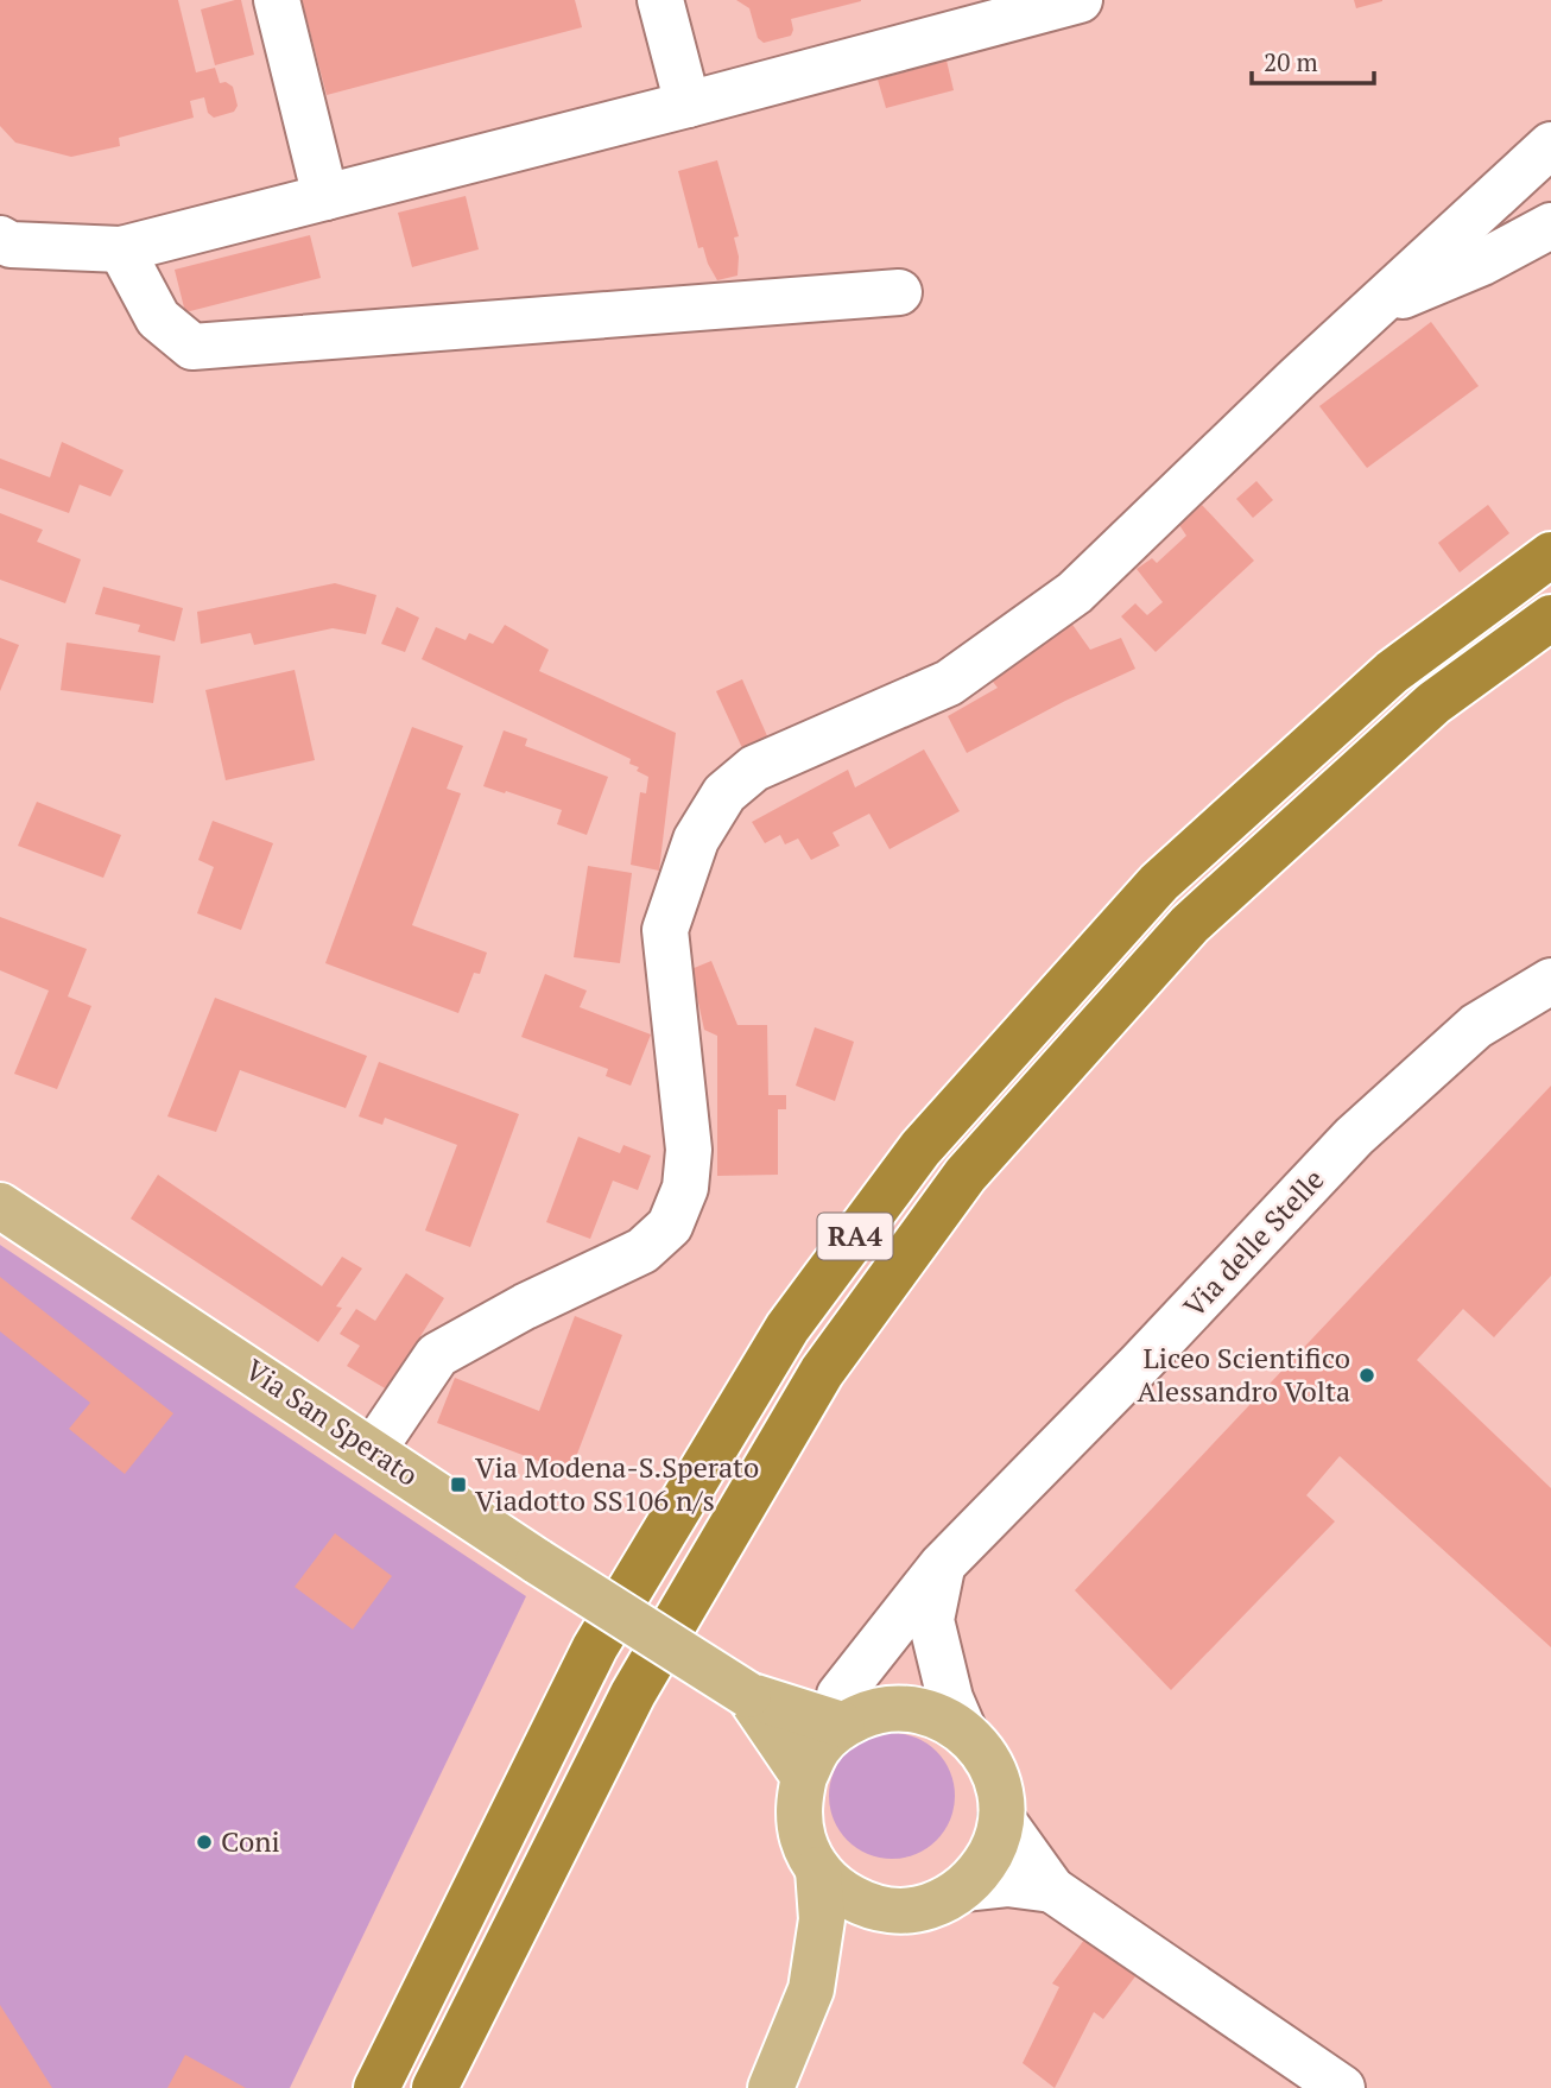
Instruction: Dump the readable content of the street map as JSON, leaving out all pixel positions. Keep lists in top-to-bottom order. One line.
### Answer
{"streets":{"highway":["RA4"],"main road":["Via San Sperato"],"street":["Via delle Stelle"]},"places":{"other":["Liceo Scientifico Alessandro Volta","Coni"],"transit":["Via Modena-S.Sperato Viadotto SS106 n/s"]},"scale_bar":"20 m"}
